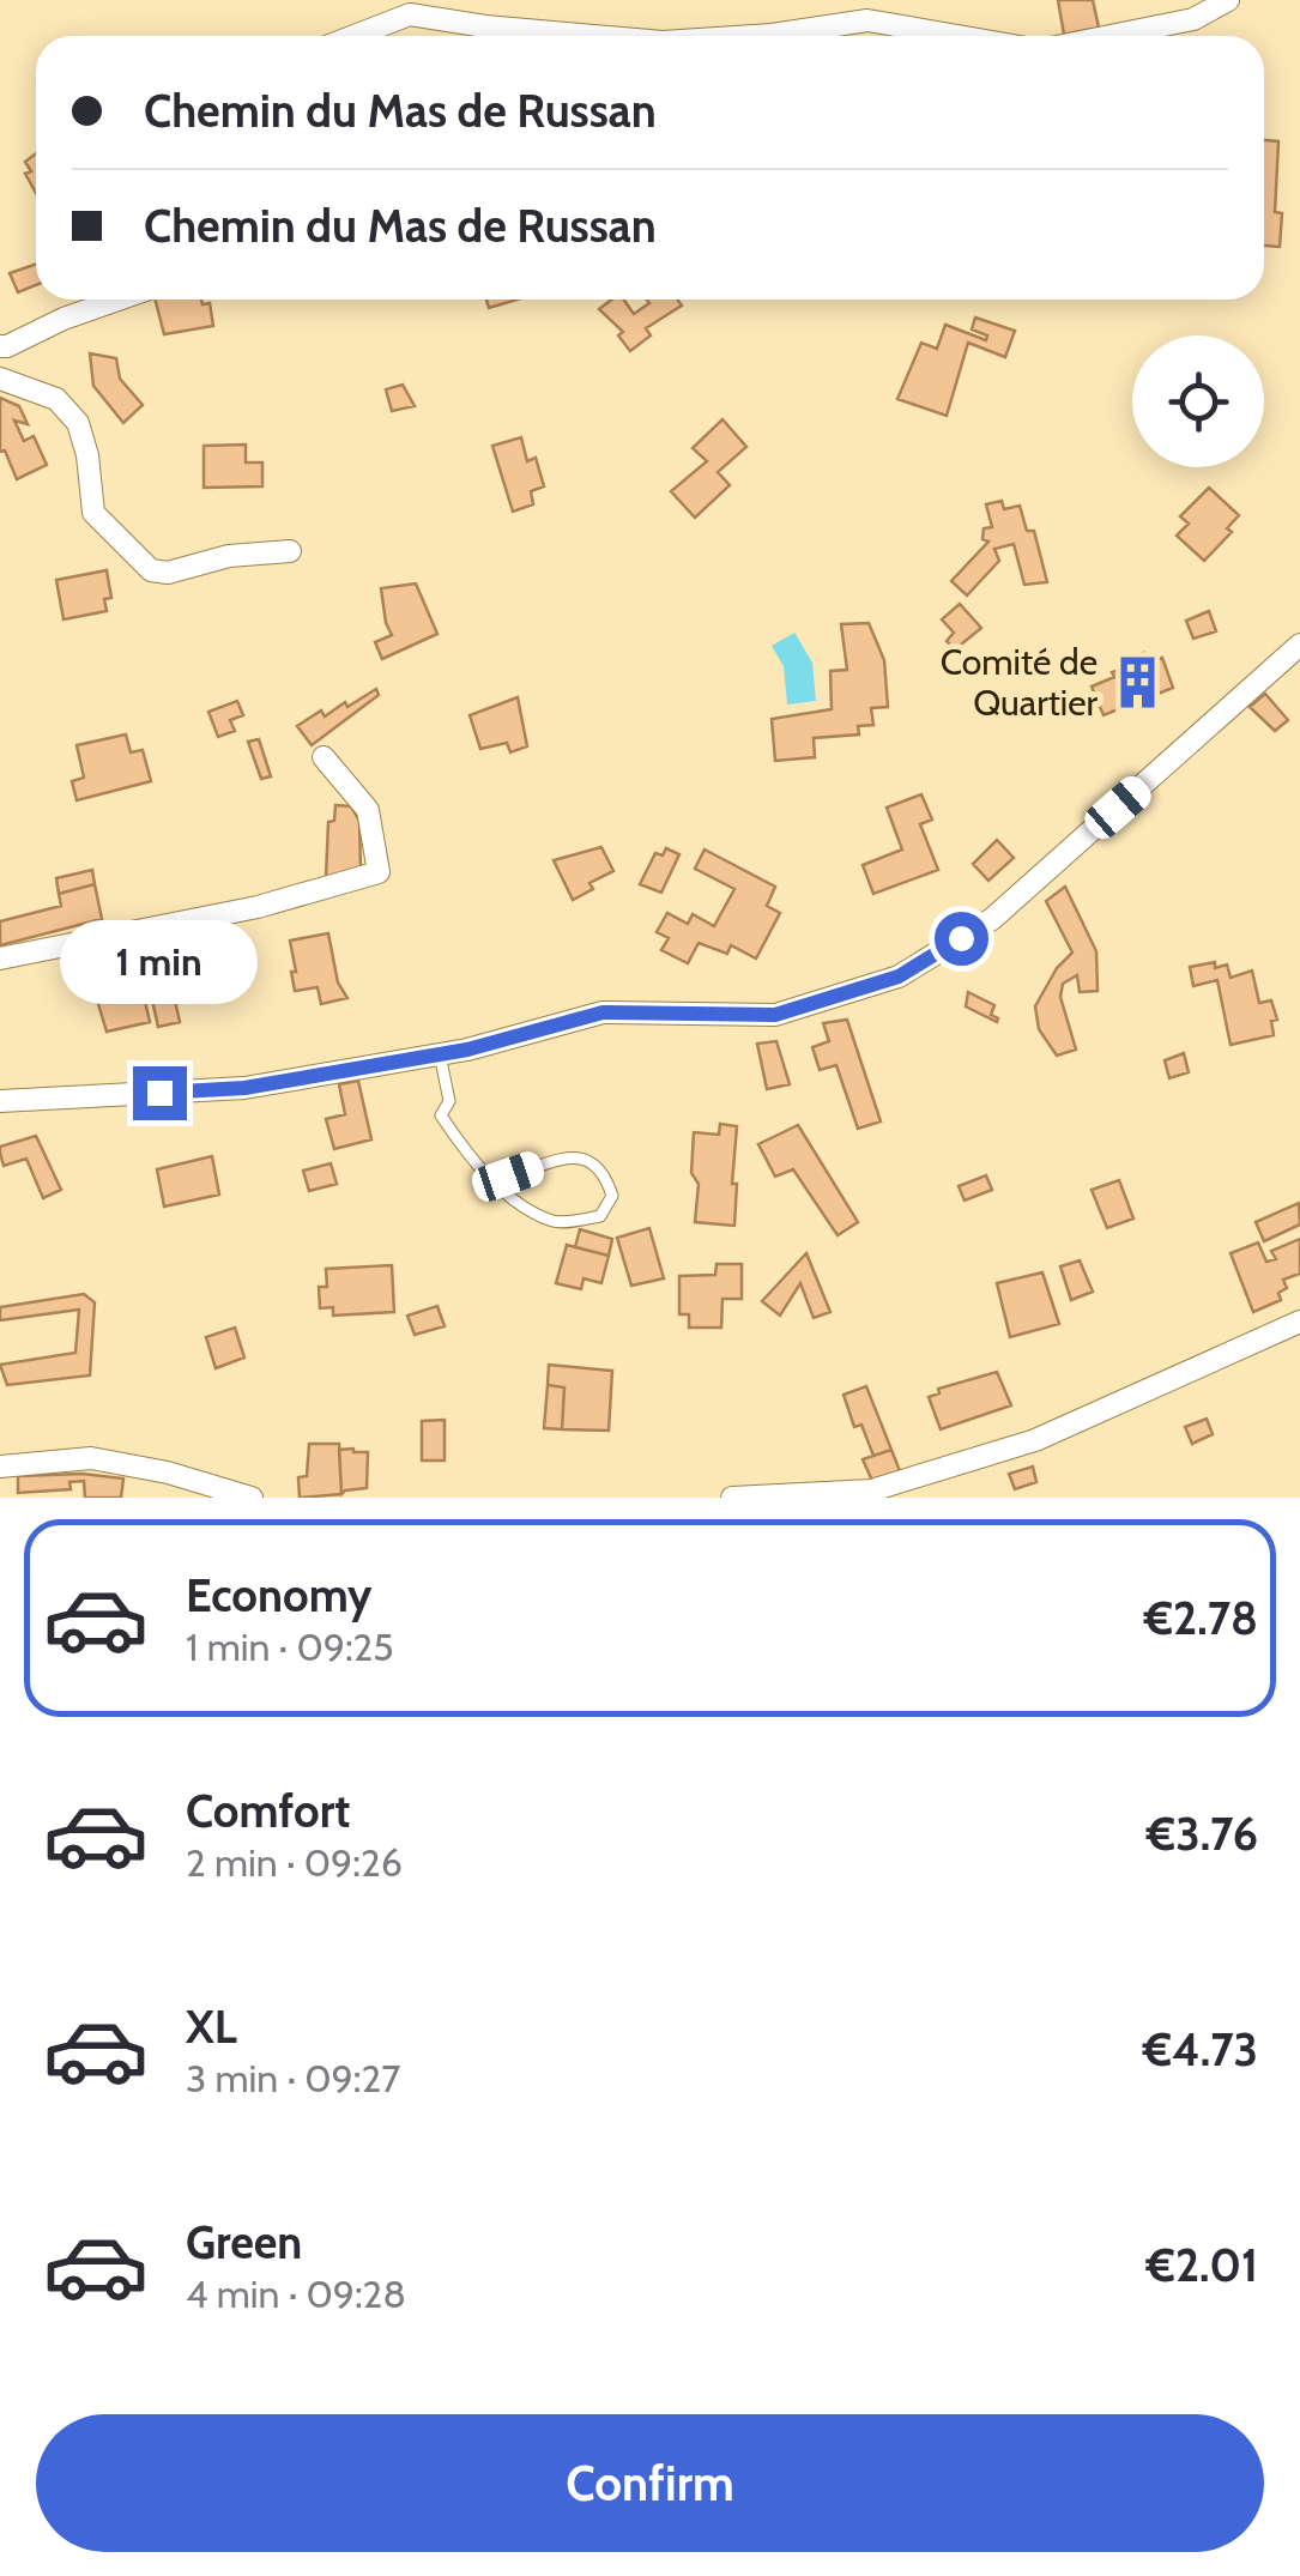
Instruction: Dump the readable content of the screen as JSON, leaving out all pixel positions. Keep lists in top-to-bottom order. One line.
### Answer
{"places":{"building":["Comité de Quartier"]},"page":{"banner":["Chemin du Mas de Russan","Chemin du Mas de Russan"],"bubble":"1 min","list":[{"name":"Economy","note":"1 min · 09:25","value":"€2.78"},{"name":"Comfort","note":"2 min · 09:26","value":"€3.76"},{"name":"XL","note":"3 min · 09:27","value":"€4.73"},{"name":"Green","note":"4 min · 09:28","value":"€2.01"}],"buttons":"Confirm"}}
